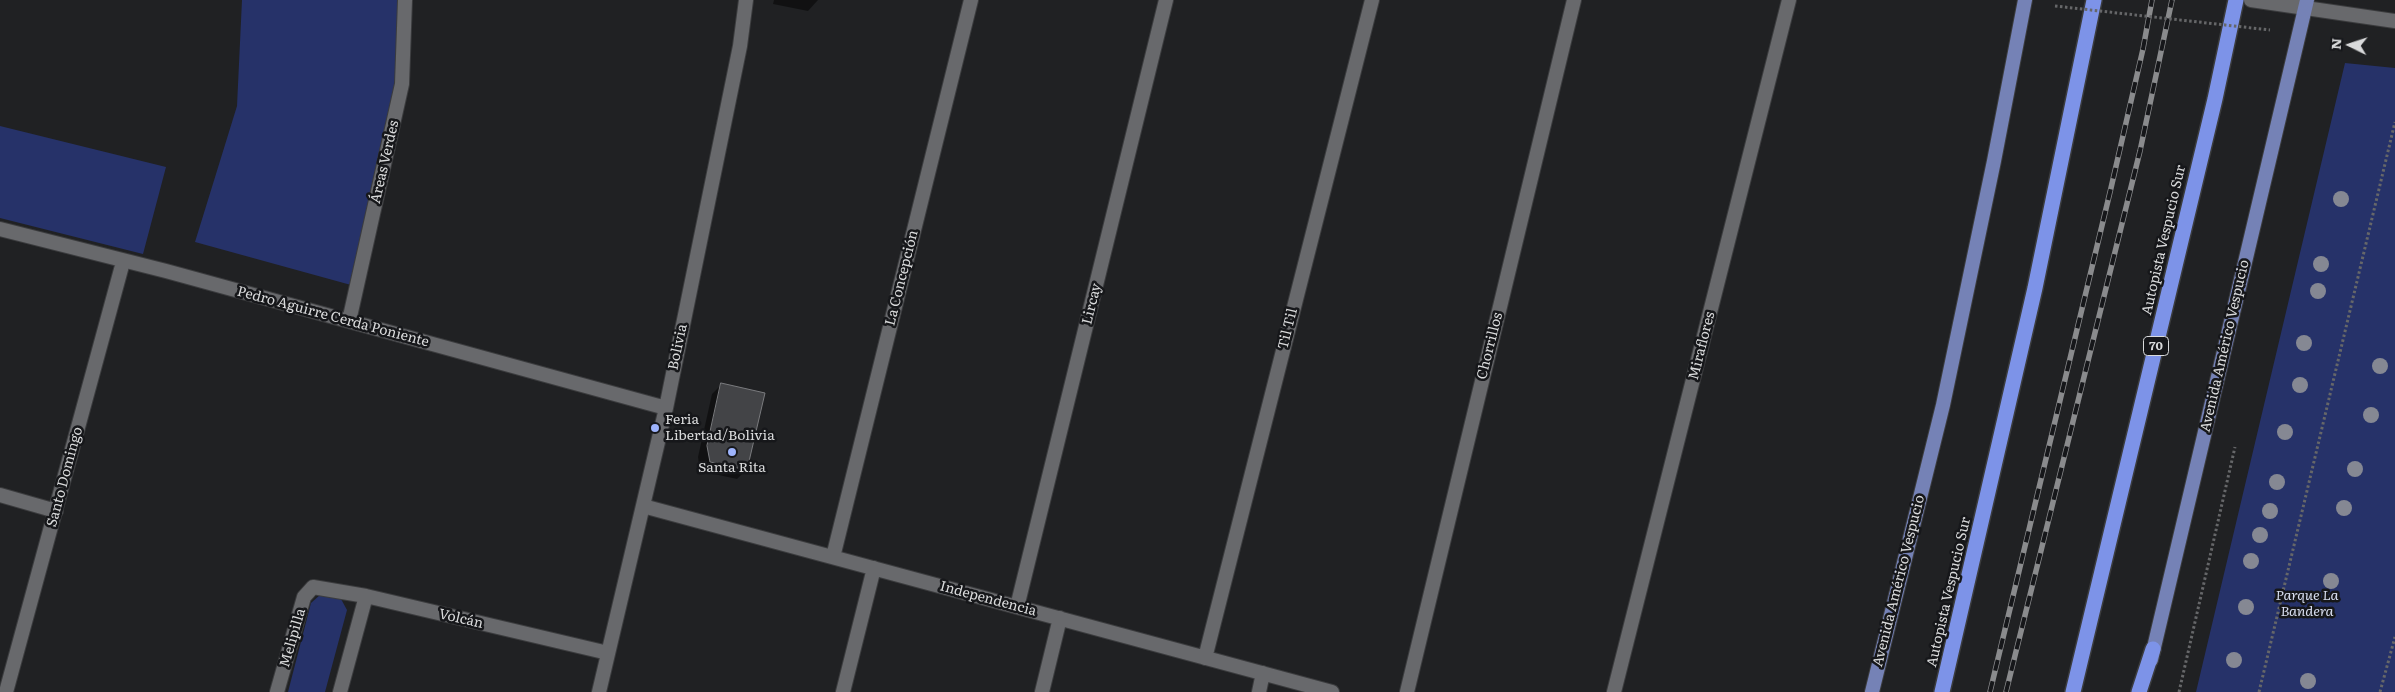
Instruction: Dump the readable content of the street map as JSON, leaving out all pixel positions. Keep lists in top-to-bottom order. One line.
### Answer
{"streets":{"highway":["Autopista Vespucio Sur","70"],"main road":["Avenida Américo Vespucio"],"street":["Áreas Verdes","La Concepción","Lircay","Pedro Aguirre Cerda Poniente","Til Til","Chorrillos","Miraflores","Bolivia","Santo Domingo","Independencia","Volcán","Melipilla"]},"crossings":[["Áreas Verdes","Pedro Aguirre Cerda Poniente"],["La Concepción","Independencia"],["Lircay","Independencia"],["Pedro Aguirre Cerda Poniente","Bolivia"],["Pedro Aguirre Cerda Poniente","Santo Domingo"],["Til Til","Independencia"],["Bolivia","Independencia"],["Bolivia","Volcán"],["Volcán","Melipilla"]],"parks":["Parque La Bandera"],"places":["Feria Libertad/Bolivia","Santa Rita"],"north":"left"}
